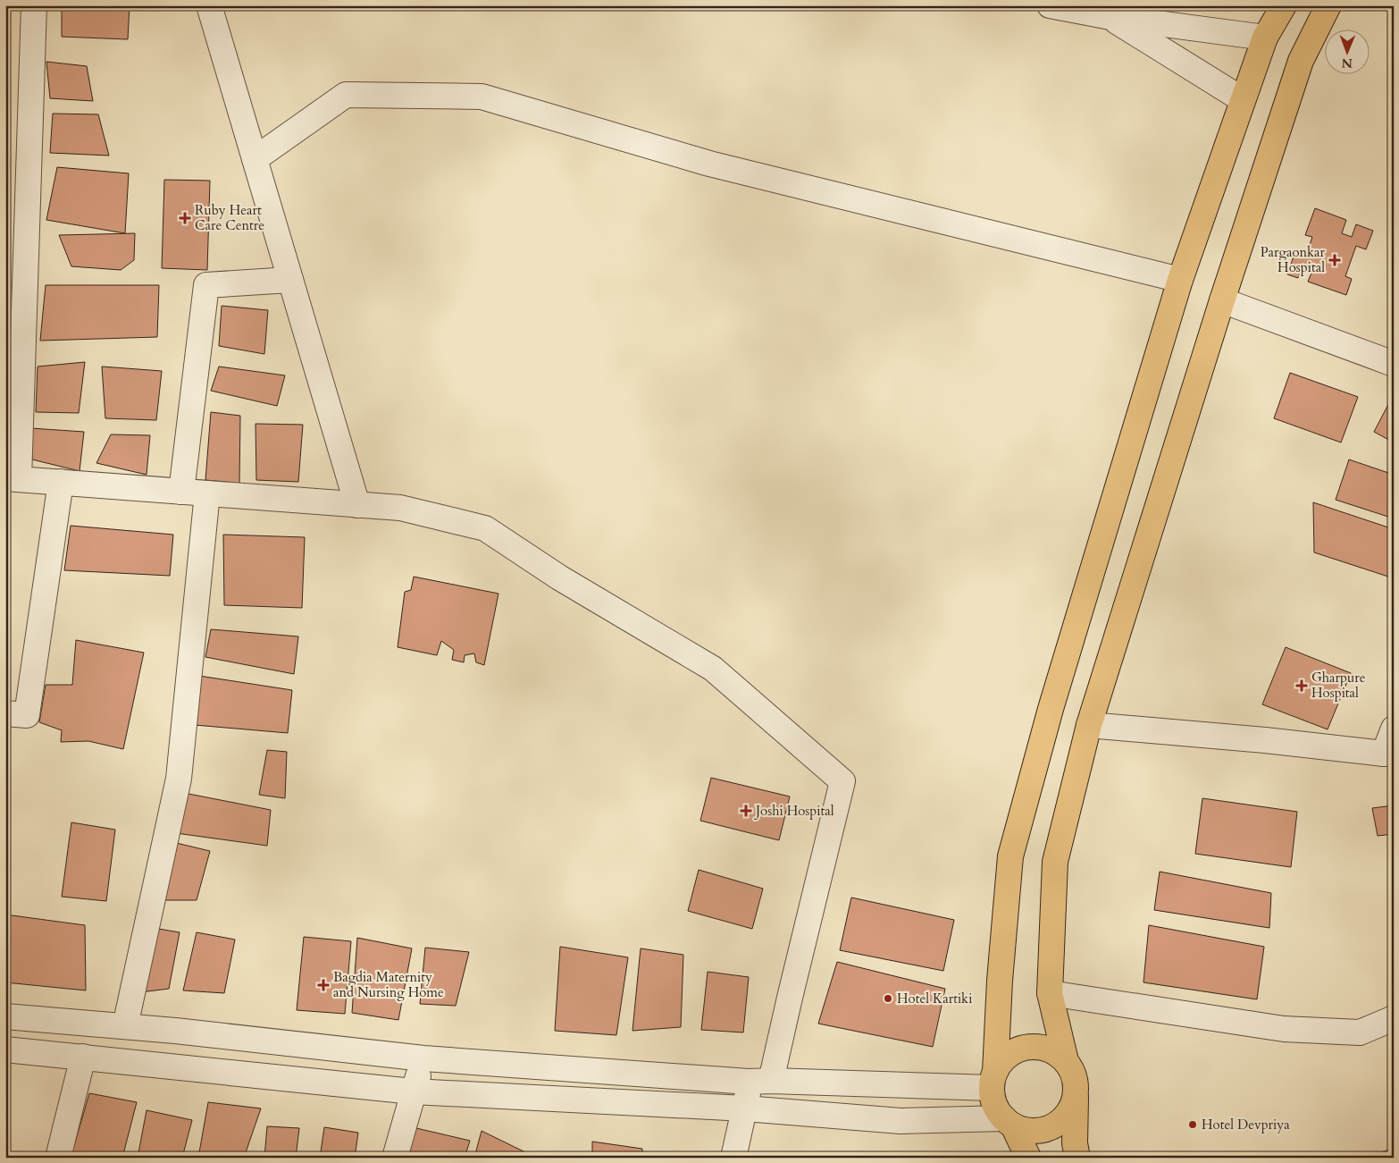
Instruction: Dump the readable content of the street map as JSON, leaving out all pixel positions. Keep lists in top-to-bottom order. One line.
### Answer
{"places":{"health":["Ruby Heart Care Centre","Pargaonkar Hospital","Gharpure Hospital","Joshi Hospital","Bagdia Maternity and Nursing Home"],"other":["Hotel Kartiki","Hotel Devpriya"]},"north":"bottom"}
